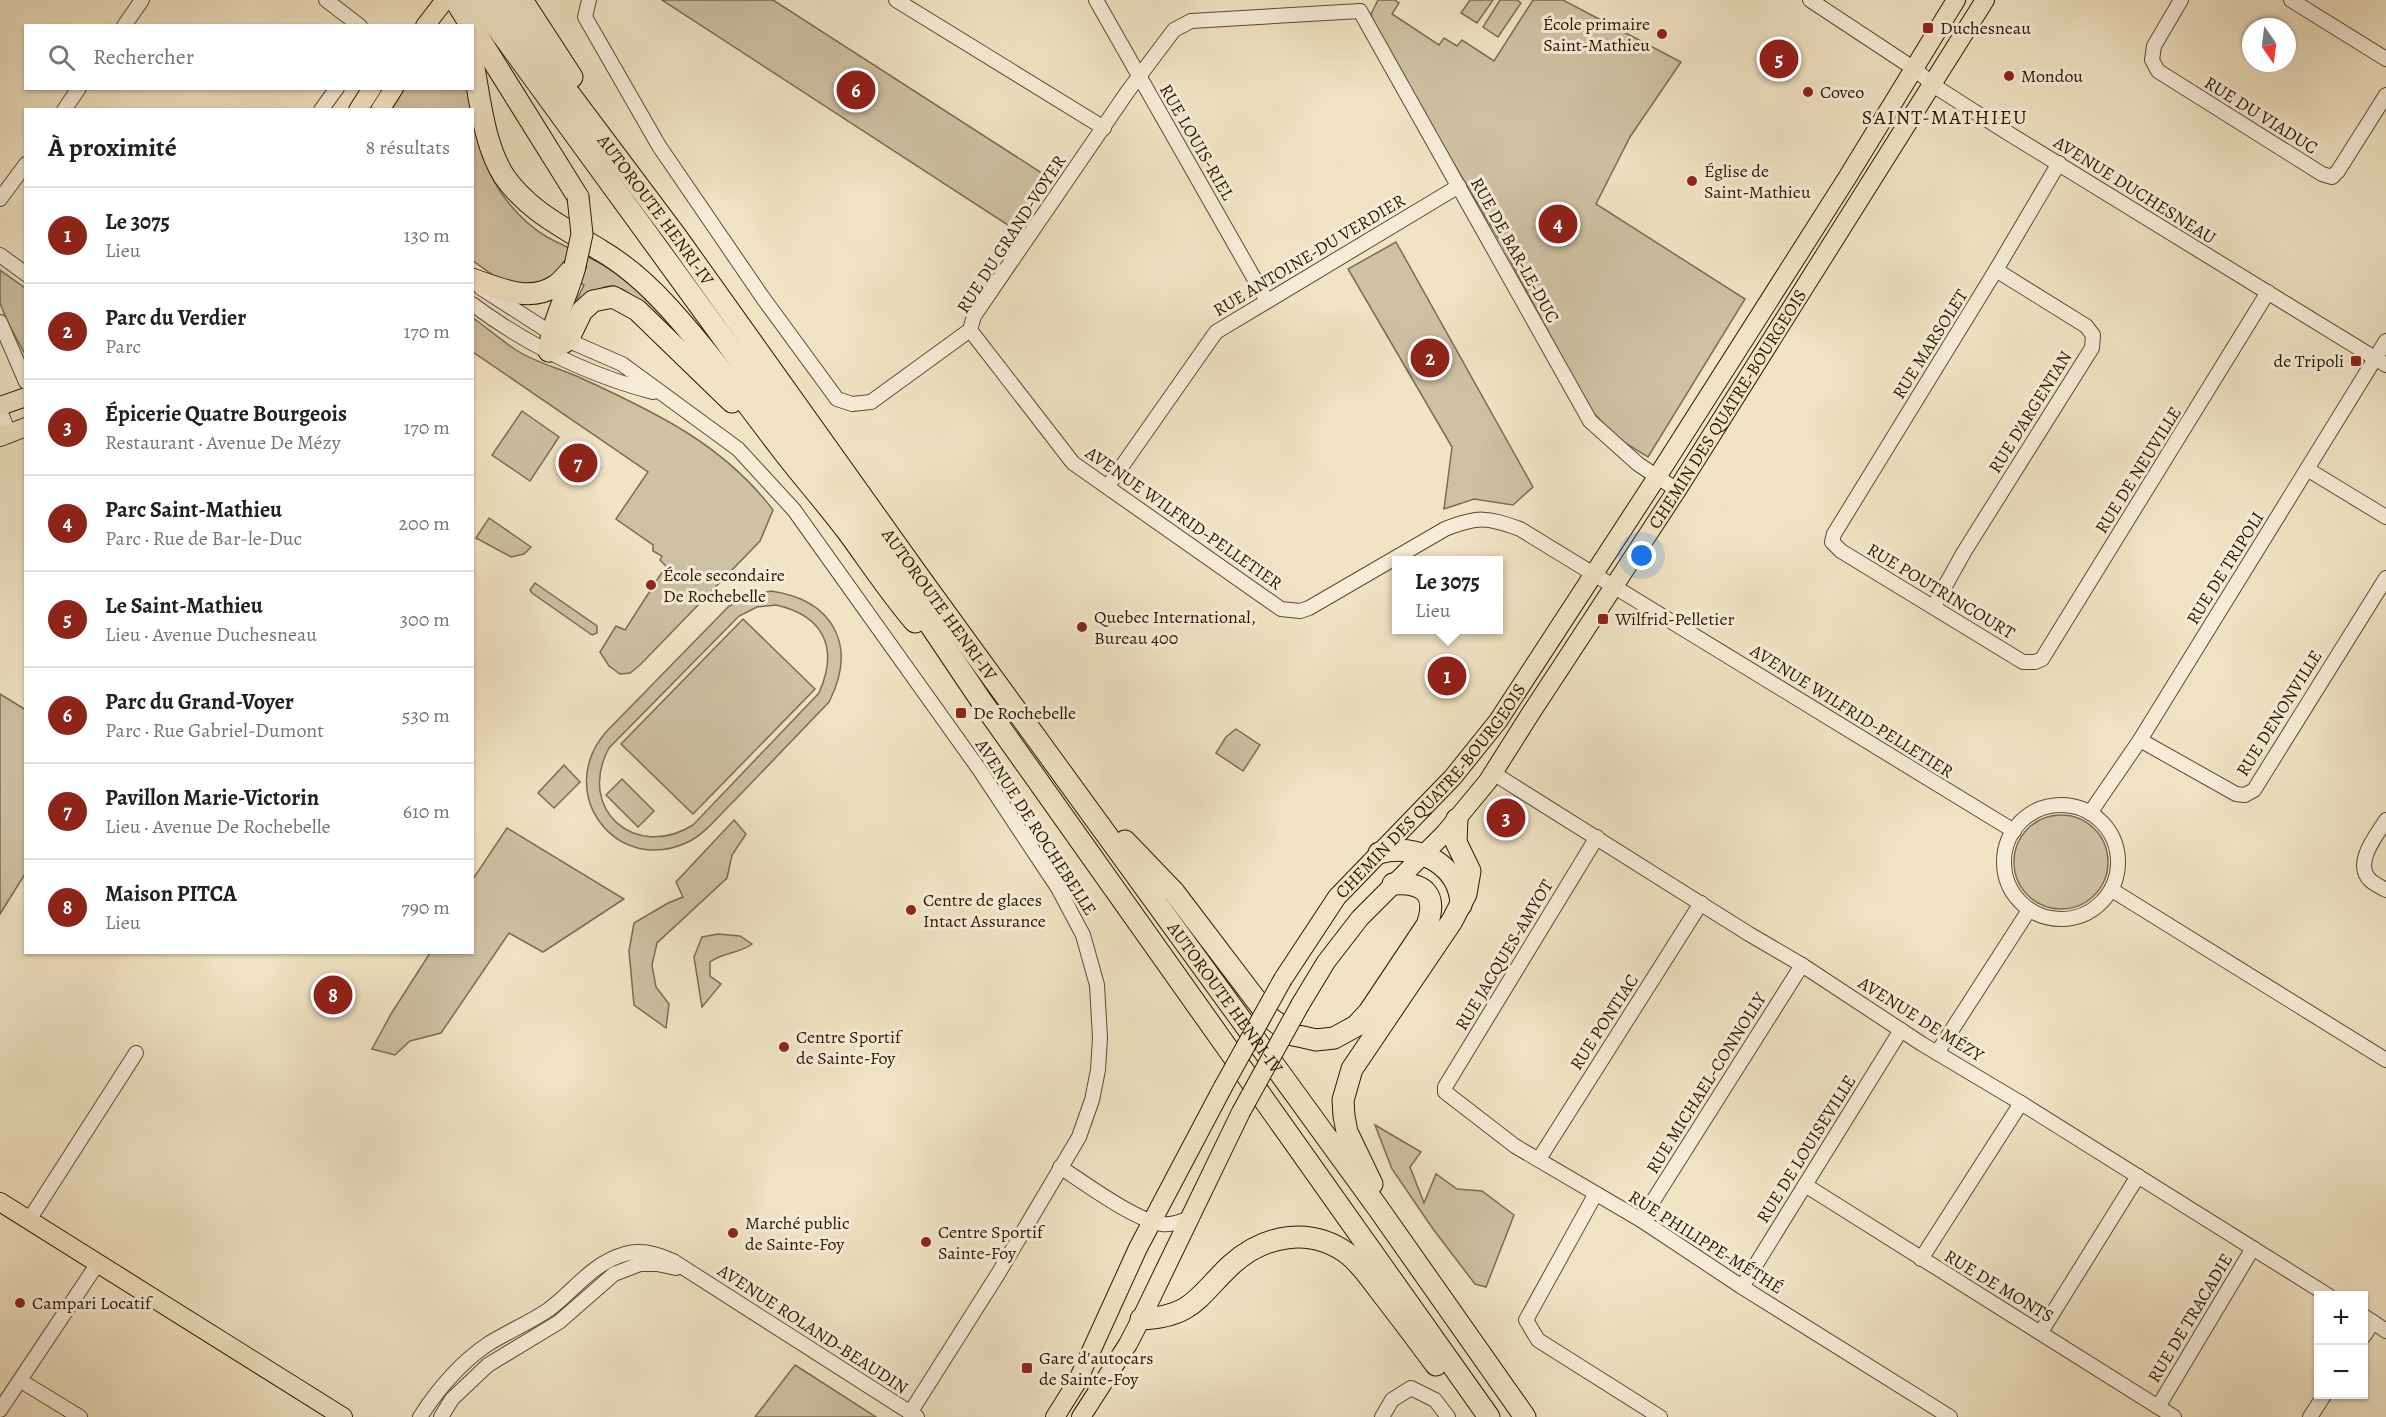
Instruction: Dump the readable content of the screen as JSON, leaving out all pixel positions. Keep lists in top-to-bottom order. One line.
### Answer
{"streets":{"highway":["AUTOROUTE HENRI-IV"],"main road":["CHEMIN DES QUATRE-BOURGEOIS"],"street":["RUE DU VIADUC","RUE LOUIS-RIEL","AVENUE DUCHESNEAU","RUE DU GRAND-VOYER","RUE DE BAR-LE-DUC","RUE ANTOINE-DU VERDIER","RUE MARSOLET","RUE D'ARGENTAN","RUE DE NEUVILLE","AVENUE WILFRID-PELLETIER","RUE DE TRIPOLI","RUE POUTRINCOURT","RUE DENONVILLE","AVENUE DE ROCHEBELLE","RUE JACQUES-AMYOT","AVENUE DE MÉZY","RUE PONTIAC","RUE MICHAEL-CONNOLLY","RUE DE LOUISEVILLE","RUE PHILIPPE-MÉTHÉ","RUE DE MONTS","RUE DE TRACADIE","AVENUE ROLAND-BEAUDIN"]},"crossings":[["RUE LOUIS-RIEL","RUE DU GRAND-VOYER"],["RUE LOUIS-RIEL","RUE ANTOINE-DU VERDIER"],["AVENUE DUCHESNEAU","RUE MARSOLET"],["AVENUE DUCHESNEAU","CHEMIN DES QUATRE-BOURGEOIS"],["AVENUE DUCHESNEAU","RUE DE NEUVILLE"],["AVENUE DUCHESNEAU","RUE DE TRIPOLI"],["RUE DU GRAND-VOYER","RUE DE BAR-LE-DUC"],["RUE DU GRAND-VOYER","AVENUE WILFRID-PELLETIER"],["RUE DE BAR-LE-DUC","RUE ANTOINE-DU VERDIER"],["RUE DE BAR-LE-DUC","CHEMIN DES QUATRE-BOURGEOIS"],["RUE ANTOINE-DU VERDIER","AVENUE WILFRID-PELLETIER"],["RUE MARSOLET","RUE D'ARGENTAN"],["RUE MARSOLET","RUE POUTRINCOURT"],["CHEMIN DES QUATRE-BOURGEOIS","AVENUE WILFRID-PELLETIER"],["CHEMIN DES QUATRE-BOURGEOIS","AVENUE DE MÉZY"],["RUE D'ARGENTAN","RUE POUTRINCOURT"],["RUE DE NEUVILLE","RUE POUTRINCOURT"],["AVENUE WILFRID-PELLETIER","RUE DE TRIPOLI"],["RUE DE TRIPOLI","RUE DENONVILLE"],["AVENUE DE ROCHEBELLE","AVENUE ROLAND-BEAUDIN"],["RUE JACQUES-AMYOT","AVENUE DE MÉZY"],["RUE JACQUES-AMYOT","RUE PHILIPPE-MÉTHÉ"],["AVENUE DE MÉZY","RUE PONTIAC"],["AVENUE DE MÉZY","RUE MICHAEL-CONNOLLY"],["AVENUE DE MÉZY","RUE DE LOUISEVILLE"],["AVENUE DE MÉZY","RUE DE TRACADIE"],["RUE PONTIAC","RUE PHILIPPE-MÉTHÉ"],["RUE MICHAEL-CONNOLLY","RUE PHILIPPE-MÉTHÉ"],["RUE DE LOUISEVILLE","RUE PHILIPPE-MÉTHÉ"],["RUE DE LOUISEVILLE","RUE DE MONTS"],["RUE DE MONTS","RUE DE TRACADIE"]],"districts":["SAINT-MATHIEU"],"places":{"transit":["Duchesneau","de Tripoli","Wilfrid-Pelletier","De Rochebelle","Gare d'autocars de Sainte-Foy"],"other":["École primaire Saint-Mathieu","Mondou","Coveo","Église de Saint-Mathieu","École secondaire De Rochebelle","Quebec International, Bureau 400","Centre de glaces Intact Assurance","Centre Sportif de Sainte-Foy","Marché public de Sainte-Foy","Centre Sportif Sainte-Foy","Campari Locatif"]},"north":"bottom","page":{"search":"Rechercher","pins":["5","6","4","2","7","1","3","8"],"heading":["À proximité","8 résultats"],"list":[{"mark":"1","name":"Le 3075","note":"Lieu","value":"130 m"},{"mark":"2","name":"Parc du Verdier","note":"Parc","value":"170 m"},{"mark":"3","name":"Épicerie Quatre Bourgeois","note":"Restaurant · Avenue De Mézy","value":"170 m"},{"mark":"4","name":"Parc Saint-Mathieu","note":"Parc · Rue de Bar-le-Duc","value":"200 m"},{"mark":"5","name":"Le Saint-Mathieu","note":"Lieu · Avenue Duchesneau","value":"300 m"},{"mark":"6","name":"Parc du Grand-Voyer","note":"Parc · Rue Gabriel-Dumont","value":"530 m"},{"mark":"7","name":"Pavillon Marie-Victorin","note":"Lieu · Avenue De Rochebelle","value":"610 m"},{"mark":"8","name":"Maison PITCA","note":"Lieu","value":"790 m"}],"popup":["Le 3075","Lieu"],"map_buttons":["+","−"]}}
